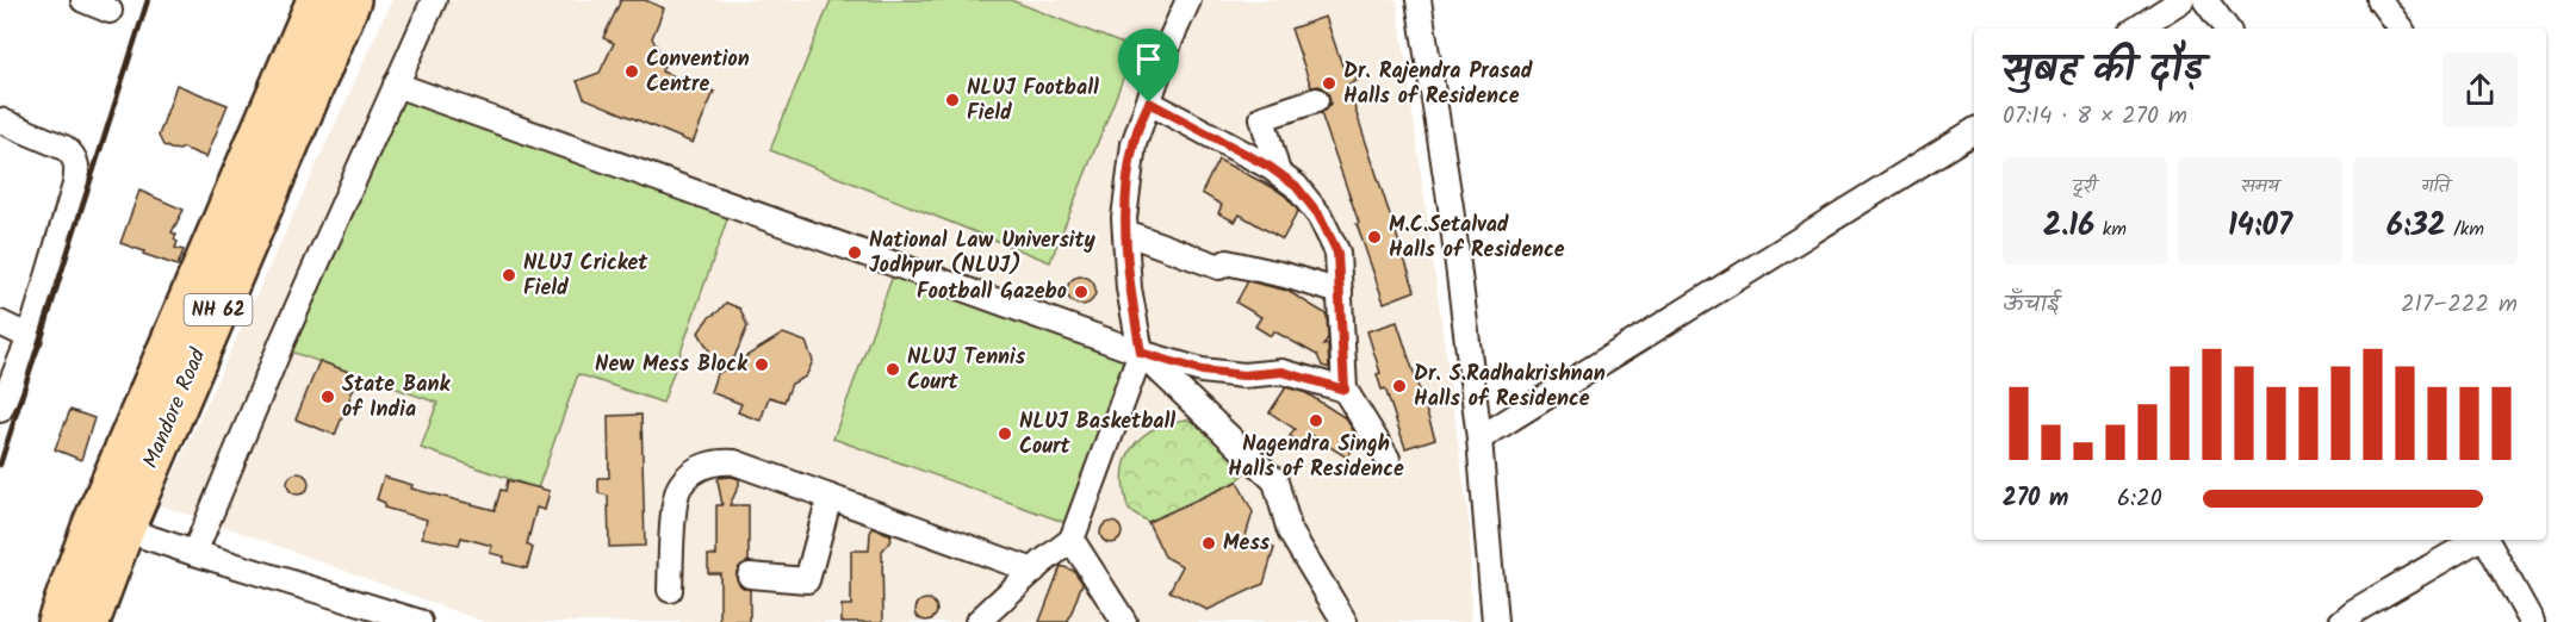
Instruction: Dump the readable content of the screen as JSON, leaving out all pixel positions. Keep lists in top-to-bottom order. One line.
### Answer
{"streets":{"highway":["NH 62","Mandore Road"]},"places":["Convention Centre","Dr. Rajendra Prasad Halls of Residence","NLUJ Football Field","M.C.Setalvad Halls of Residence","National Law University Jodhpur (NLUJ)","NLUJ Cricket Field","Football Gazebo","New Mess Block","NLUJ Tennis Court","Dr. S.Radhakrishnan Halls of Residence","State Bank of India","Nagendra Singh Halls of Residence","NLUJ Basketball Court","Mess"],"page":{"heading":["सुबह की दौड़","07:14 · 8 × 270 m"],"stats":[["दूरी","2.16 km"],["समय","14:07"],["गति","6:32 /km"]],"chart":["ऊँचाई","217–222 m"],"list":[{"name":"270 m","note":"6:20"}]}}
